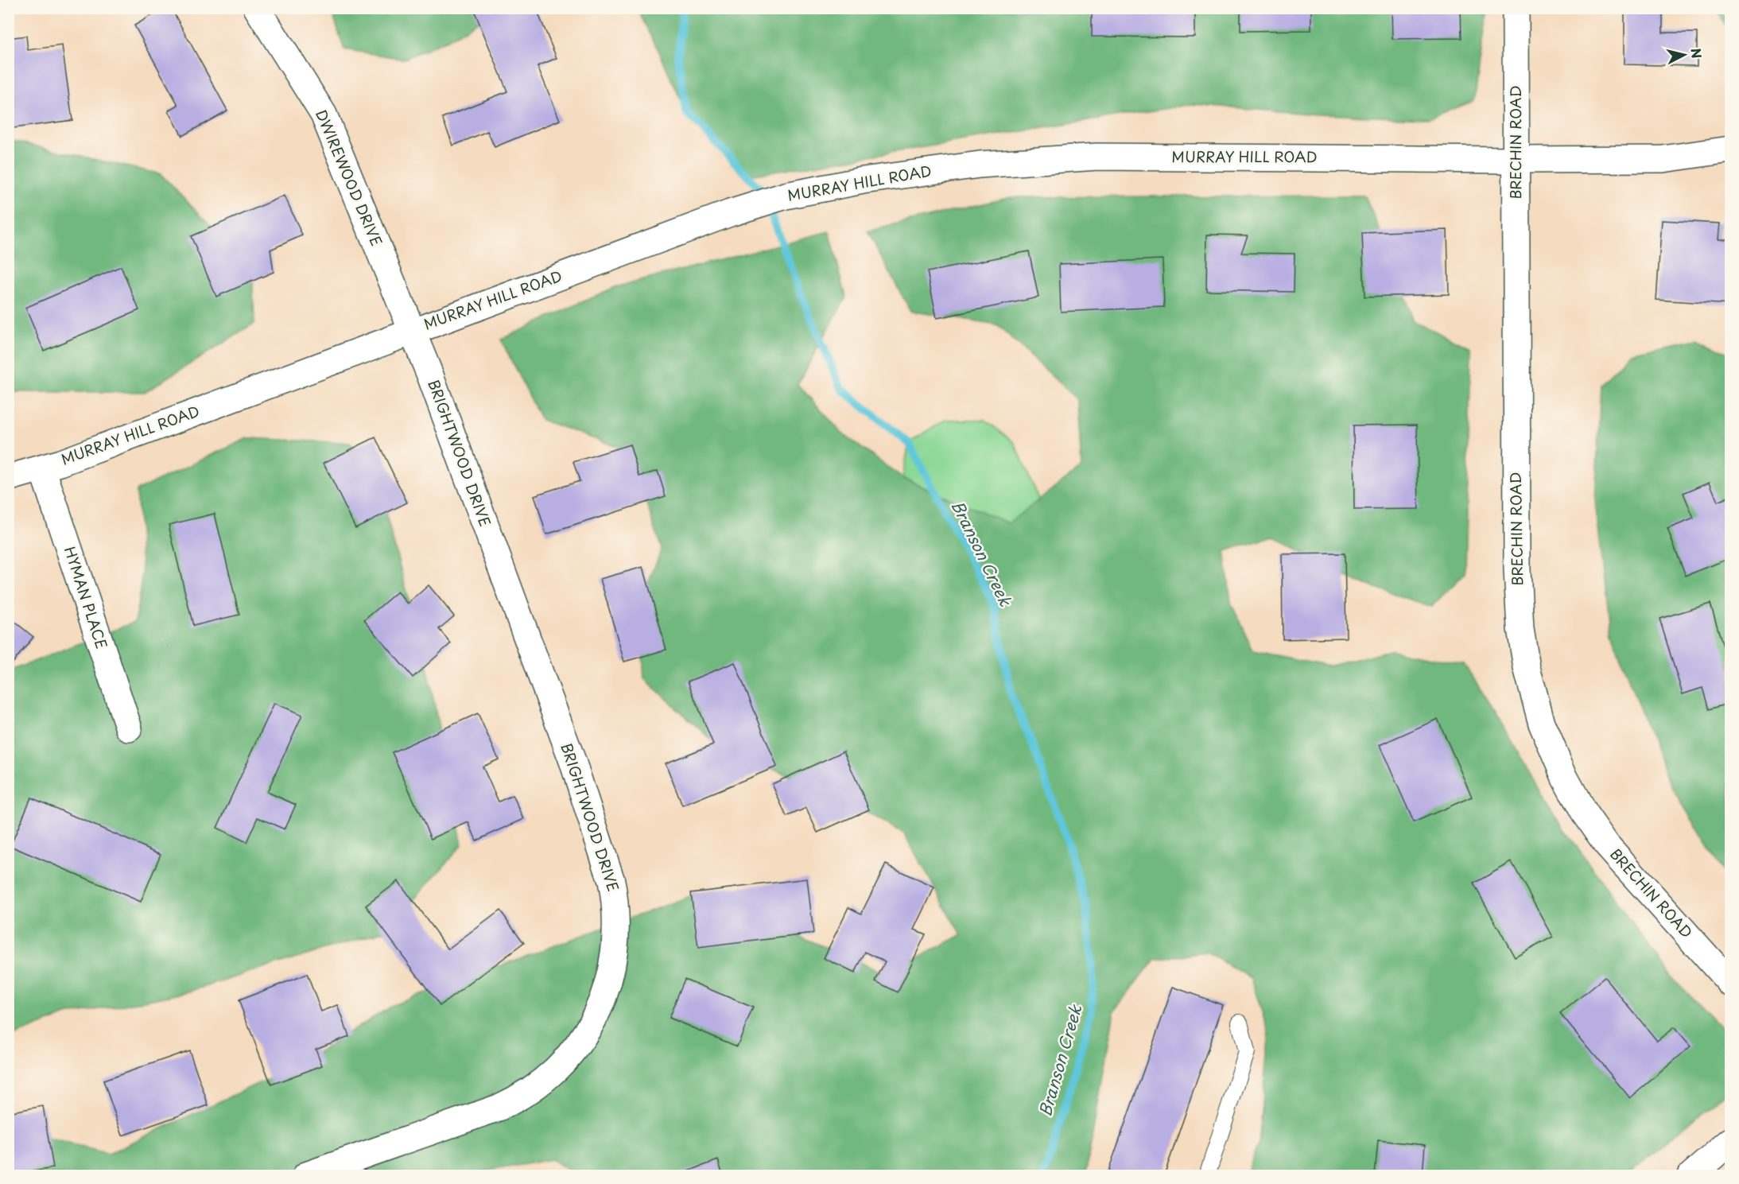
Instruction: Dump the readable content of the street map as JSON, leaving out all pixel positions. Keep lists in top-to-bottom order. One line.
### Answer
{"streets":{"street":["BRECHIN ROAD","MURRAY HILL ROAD","DWIREWOOD DRIVE","BRIGHTWOOD DRIVE","HYMAN PLACE"]},"crossings":[["BRECHIN ROAD","MURRAY HILL ROAD"],["MURRAY HILL ROAD","DWIREWOOD DRIVE"],["MURRAY HILL ROAD","BRIGHTWOOD DRIVE"],["MURRAY HILL ROAD","HYMAN PLACE"],["DWIREWOOD DRIVE","BRIGHTWOOD DRIVE"]],"water":["Branson Creek"],"north":"right"}
